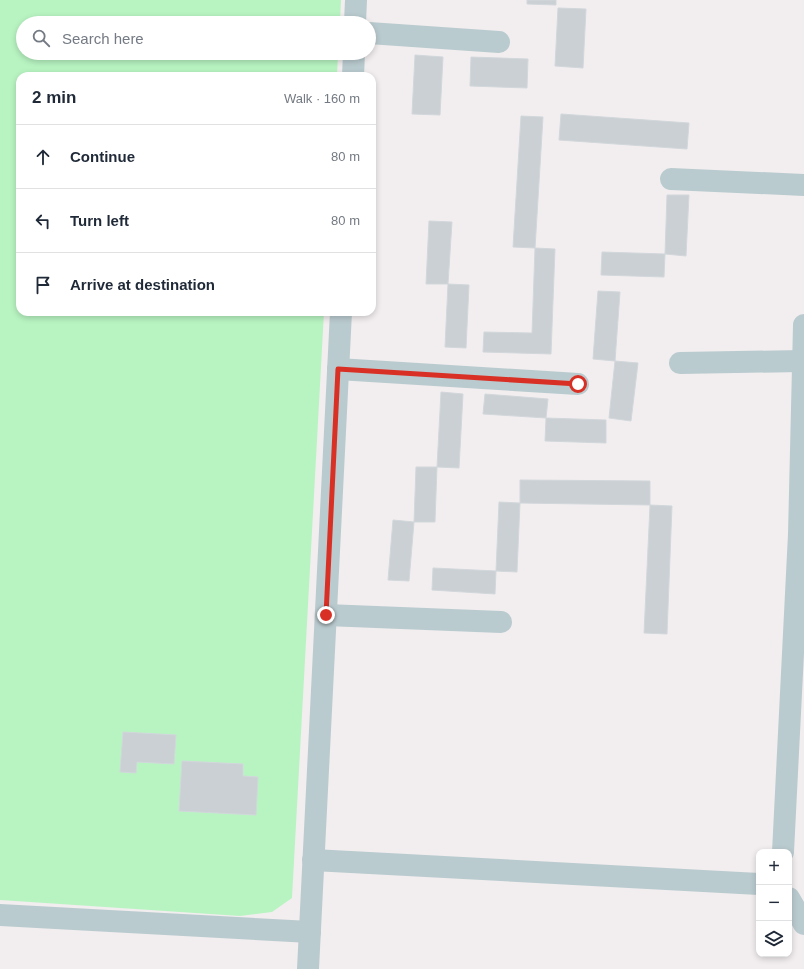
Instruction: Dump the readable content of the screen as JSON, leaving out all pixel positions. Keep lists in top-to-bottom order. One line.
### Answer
{"page":{"search":"Search here","heading":["2 min","Walk · 160 m"],"list":[["Continue","80 m"],["Turn left","80 m"],"Arrive at destination"],"map_buttons":["+","−"]}}
